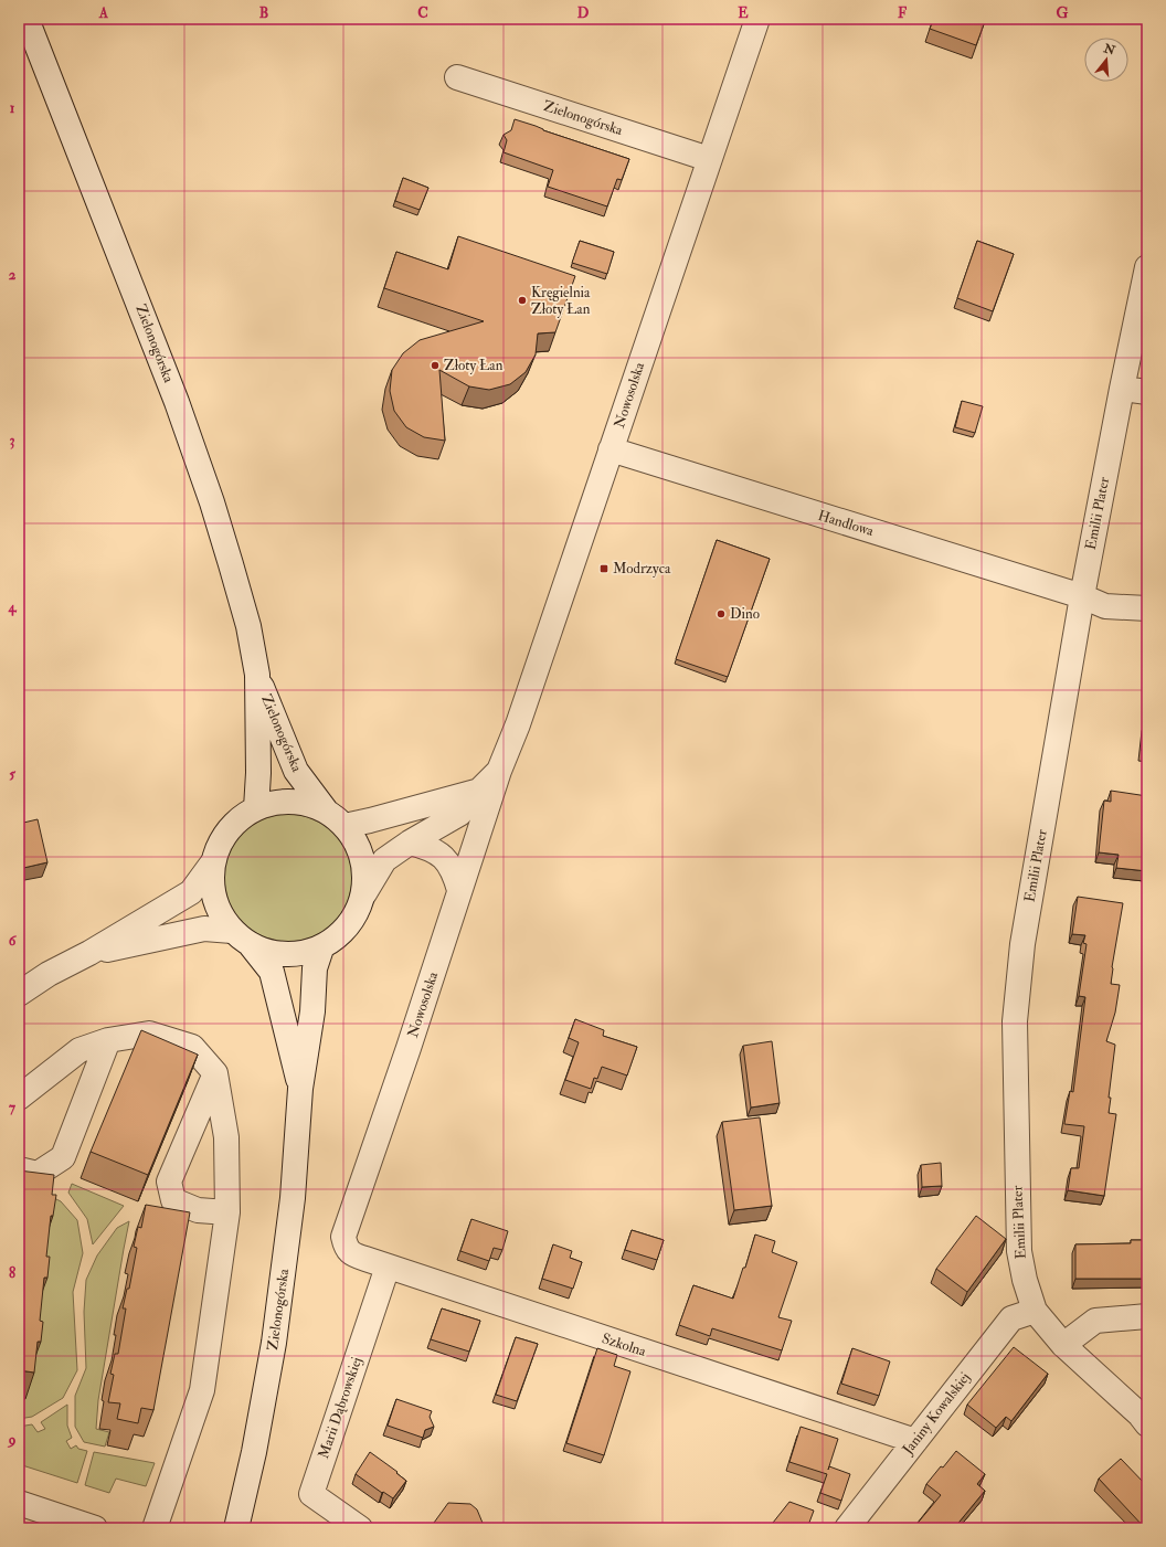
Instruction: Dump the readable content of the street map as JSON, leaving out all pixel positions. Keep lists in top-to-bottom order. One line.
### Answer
{"streets":{"street":["Zielonogórska","Nowosolska","Emilii Plater","Handlowa","Szkolna","Marii Dąbrowskiej","Janiny Kowalskiej"]},"crossings":[["Zielonogórska","Nowosolska"],["Nowosolska","Handlowa"],["Nowosolska","Szkolna"],["Emilii Plater","Handlowa"],["Emilii Plater","Janiny Kowalskiej"],["Szkolna","Marii Dąbrowskiej"],["Szkolna","Janiny Kowalskiej"]],"places":{"other":["Kręgielnia Złoty Łan","Złoty Łan","Dino"],"transit":["Modrzyca"]},"north":"top","grid":{"columns":["A","B","C","D","E","F","G"],"rows":["1","2","3","4","5","6","7","8","9"]}}
